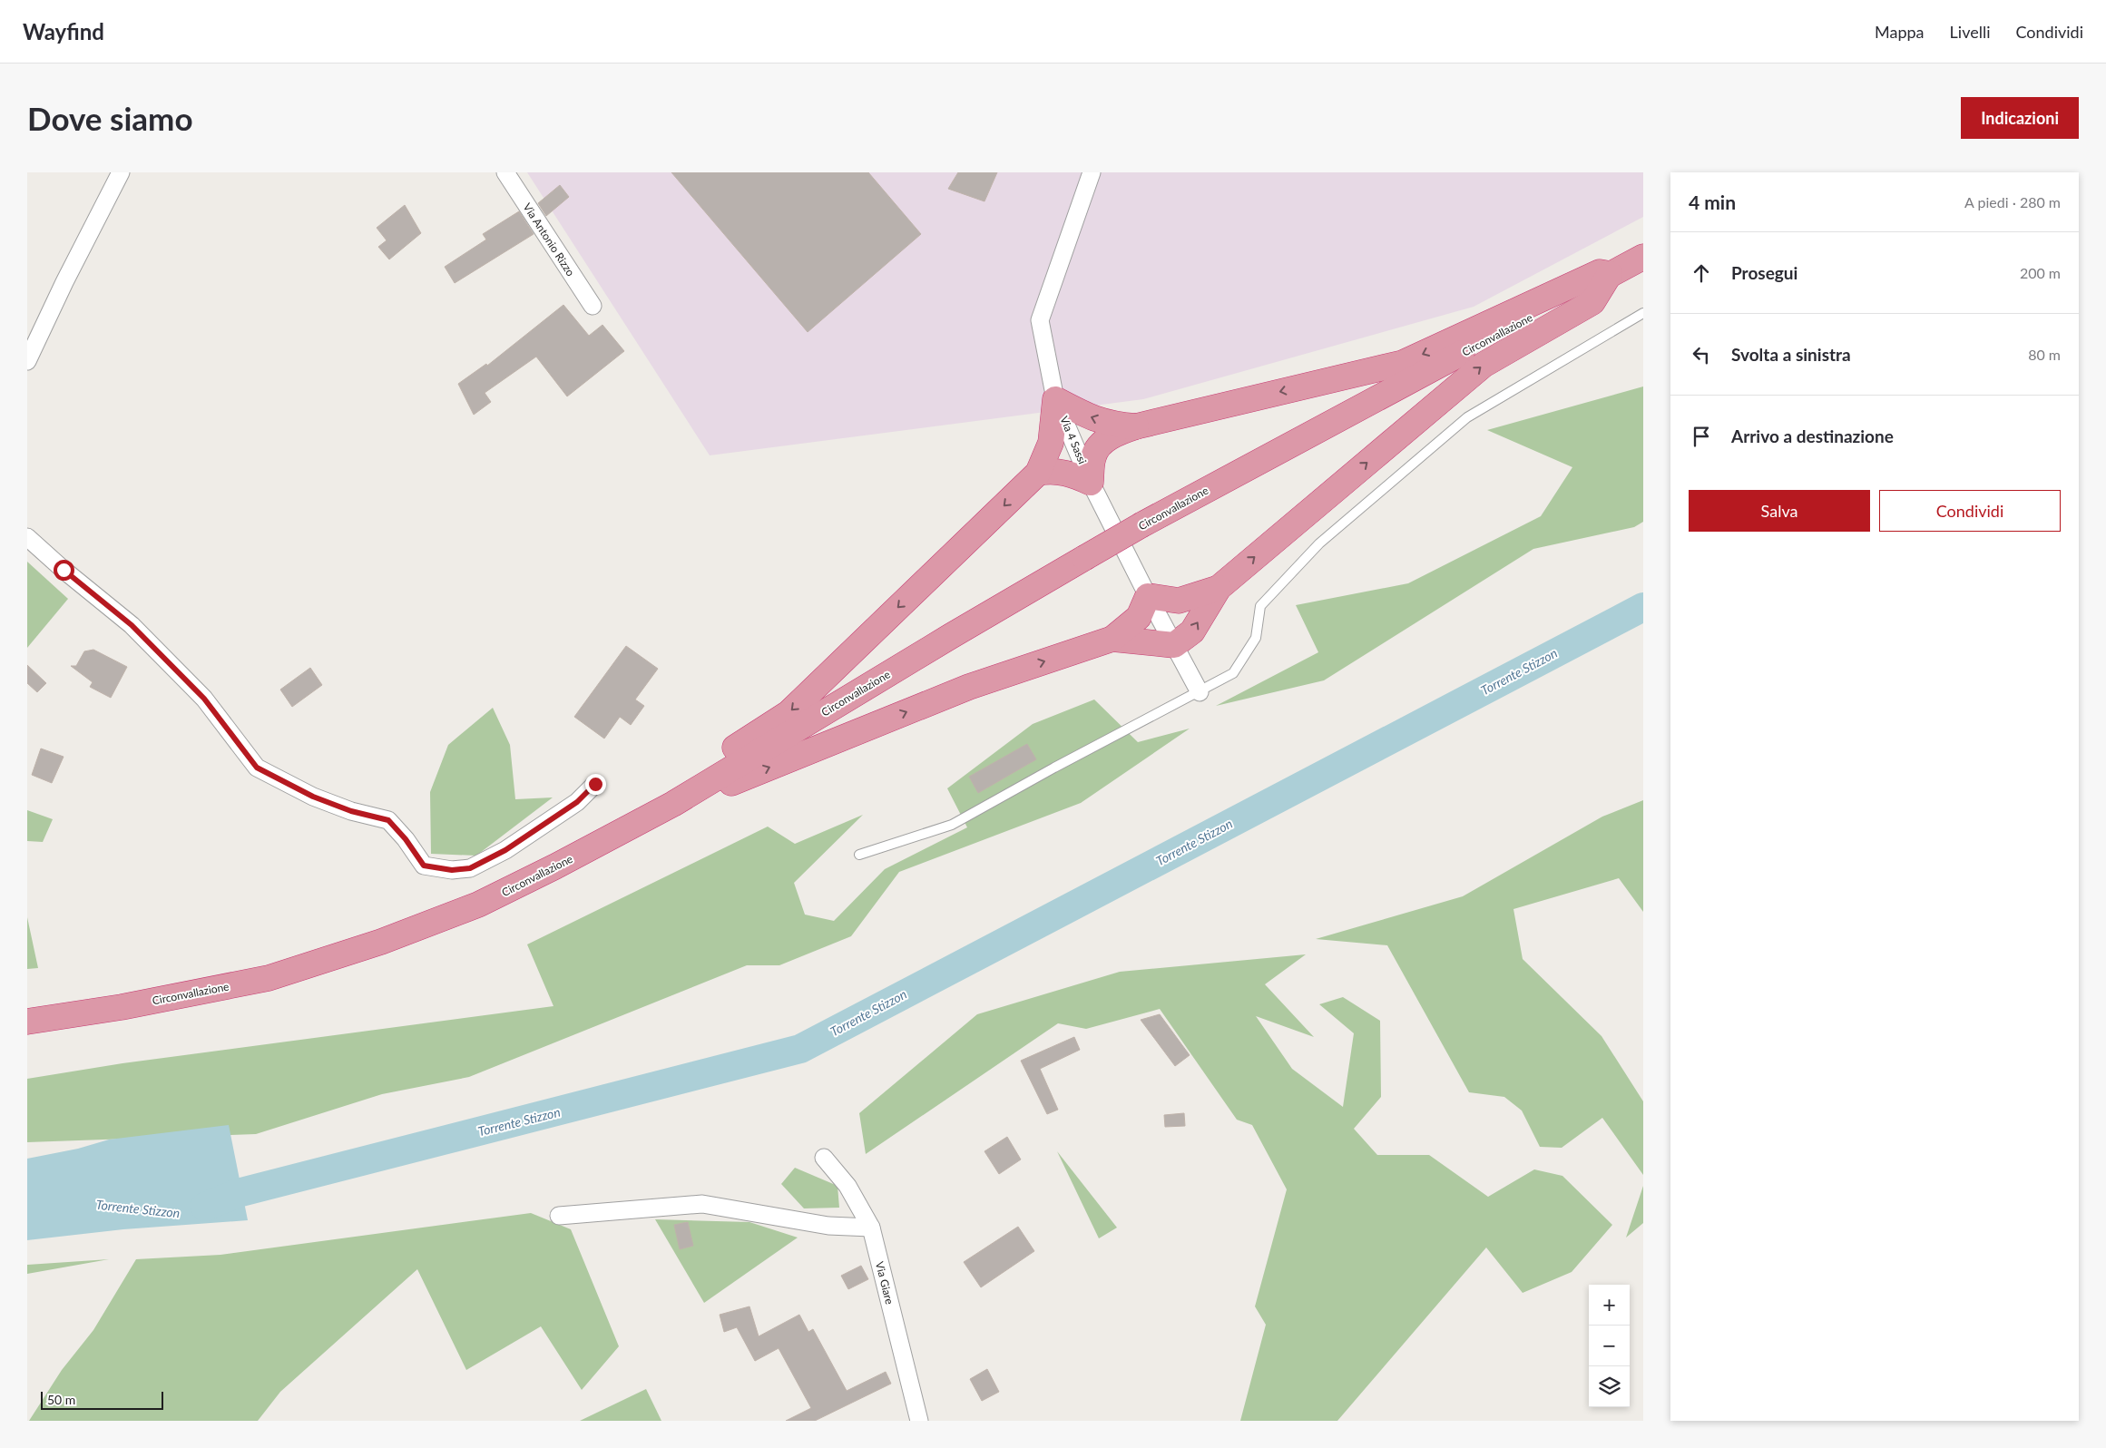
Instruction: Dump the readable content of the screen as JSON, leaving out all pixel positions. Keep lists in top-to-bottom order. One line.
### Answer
{"streets":{"highway":["Circonvallazione"],"street":["Via Antonio Rizzo","Via 4 Sassi","Via Giare"]},"water":["Torrente Stizzon"],"scale_bar":"50 m","page":{"header":"Wayfind","nav":["Mappa","Livelli","Condividi"],"buttons":["Indicazioni",["Salva","Condividi"]],"title":"Dove siamo","heading":["4 min","A piedi · 280 m"],"list":[["Prosegui","200 m"],["Svolta a sinistra","80 m"],"Arrivo a destinazione"],"map_buttons":["+","−"],"scale":"50 m"}}
